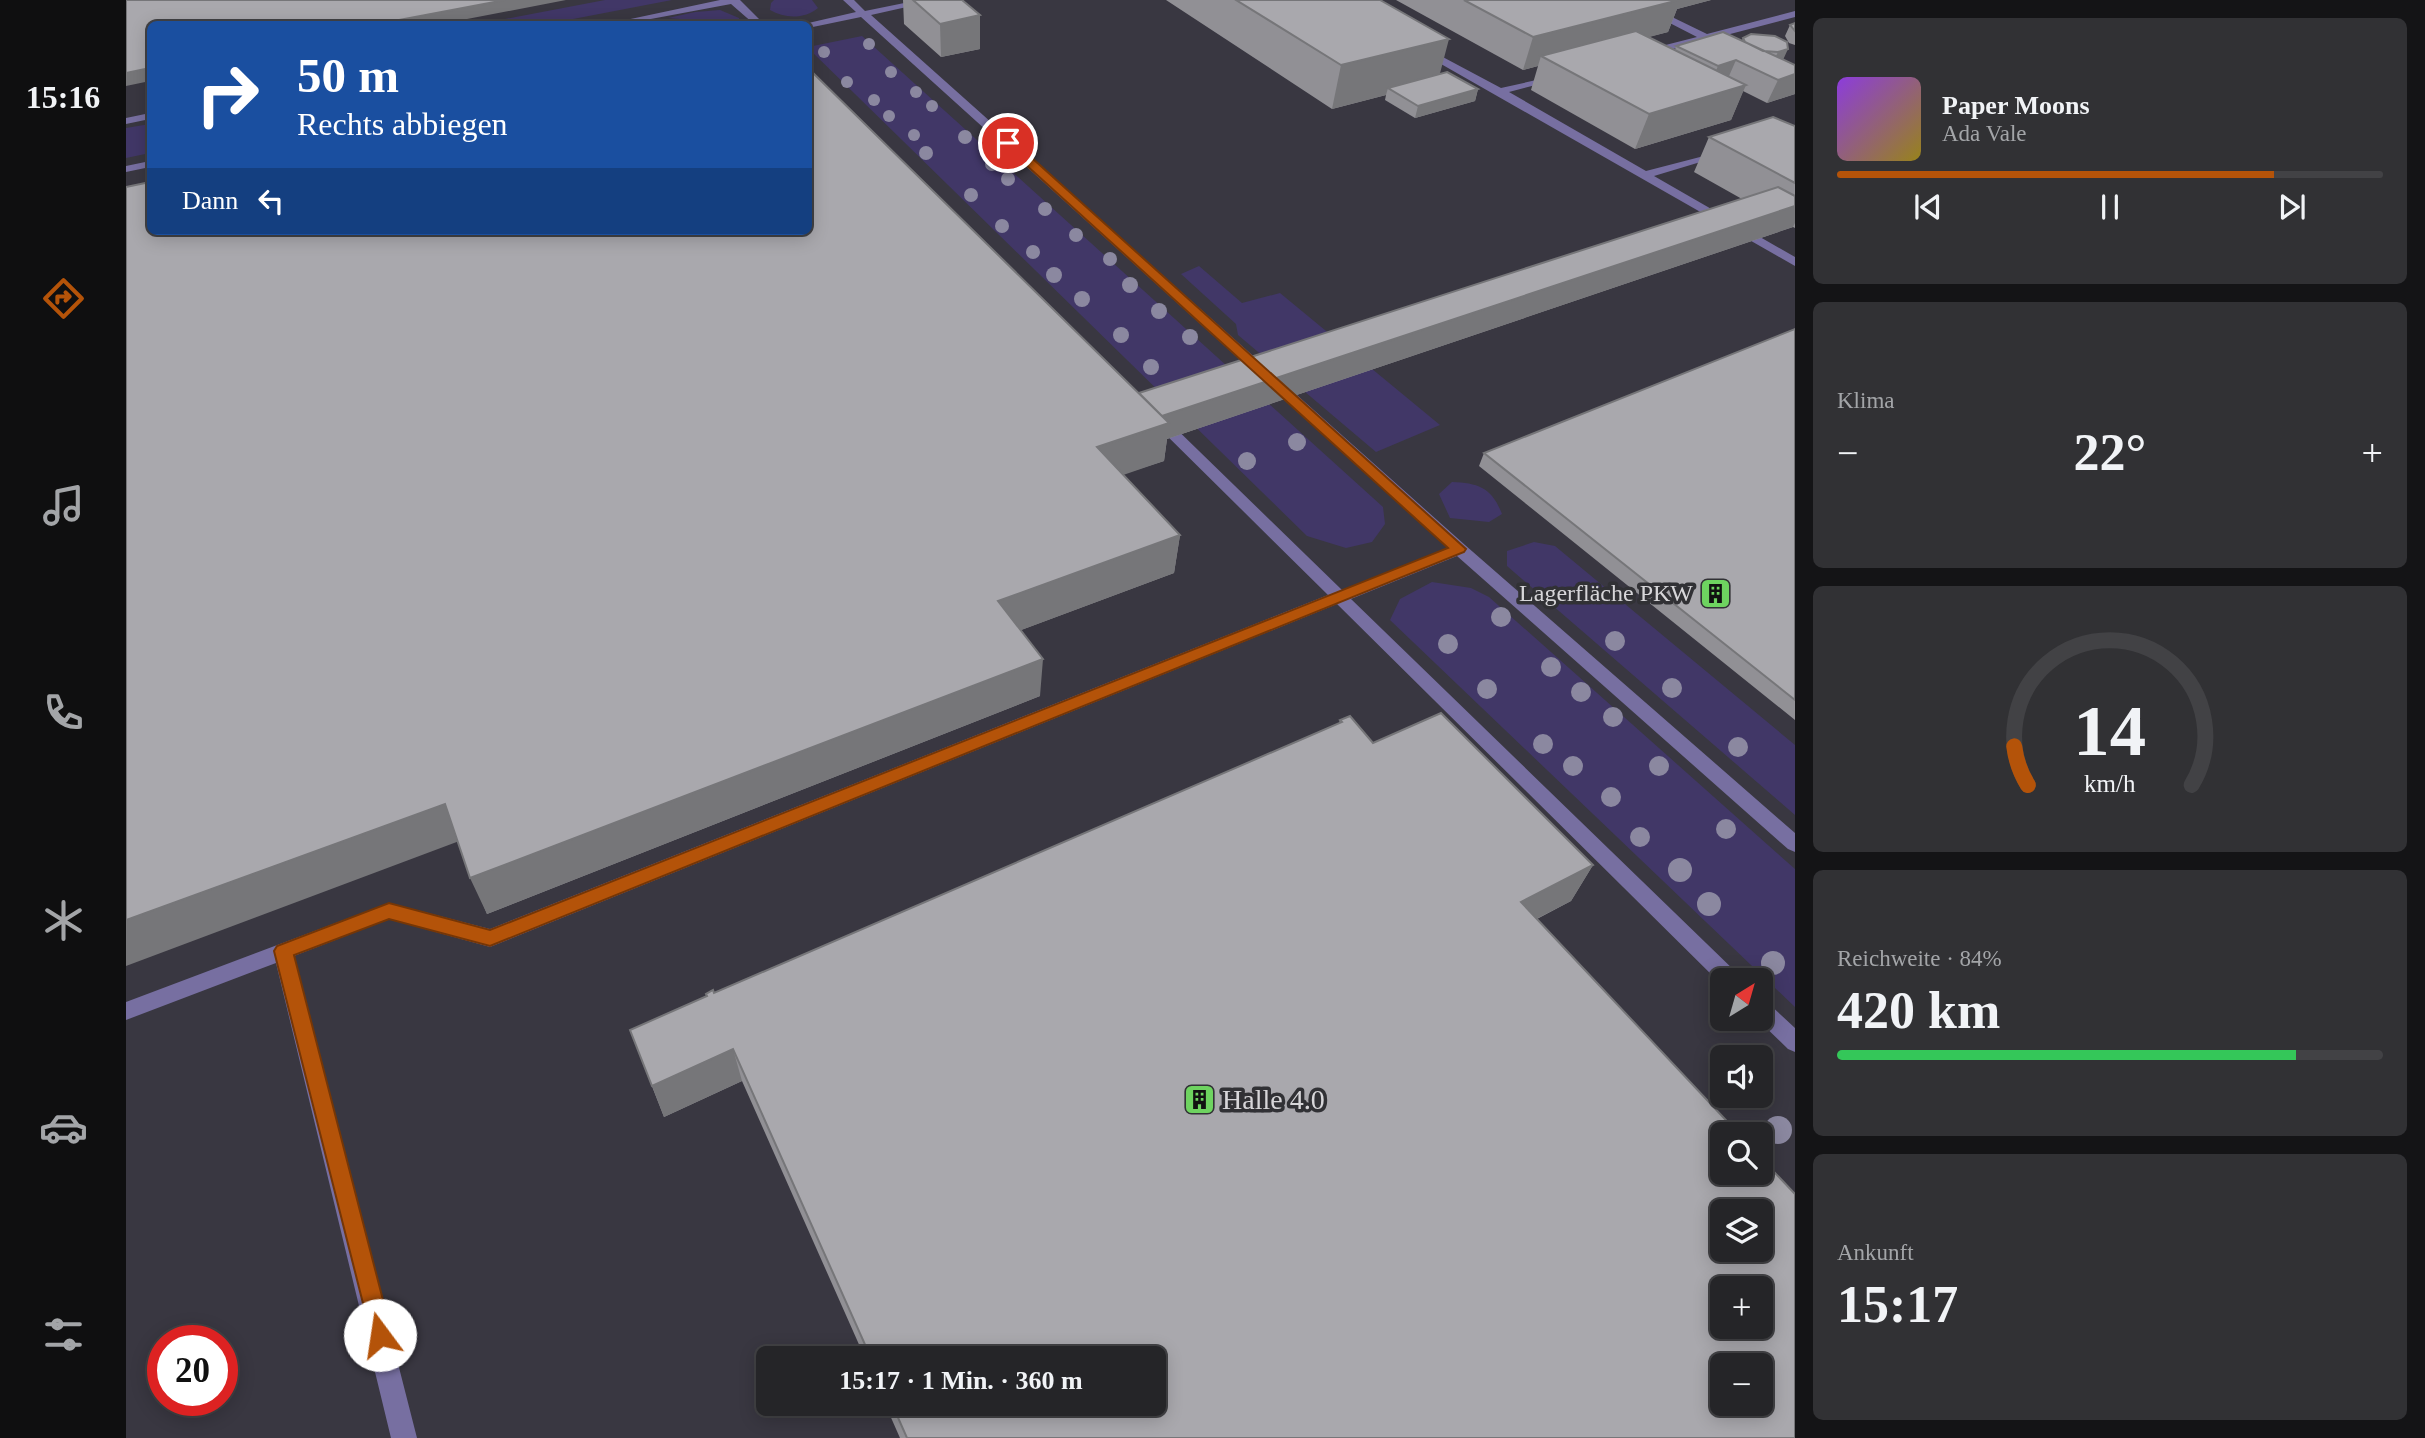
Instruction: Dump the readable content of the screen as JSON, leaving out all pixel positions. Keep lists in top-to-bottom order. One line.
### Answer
{"places":{"building":["Lagerfläche PKW","Halle 4.0"]},"north":"top right","page":{"tabs":"15:16","turn":["50 m","Rechts abbiegen"],"song":["Paper Moons","Ada Vale"],"then":"Dann","tile":["Klima",["Reichweite · 84%","420 km"],["Ankunft","15:17"]],"heat":["−","22°","+"],"map_buttons":["+","−"],"limit":"20","trip":"15:17 · 1 Min. · 360 m","gauge":["14","km/h"]}}
